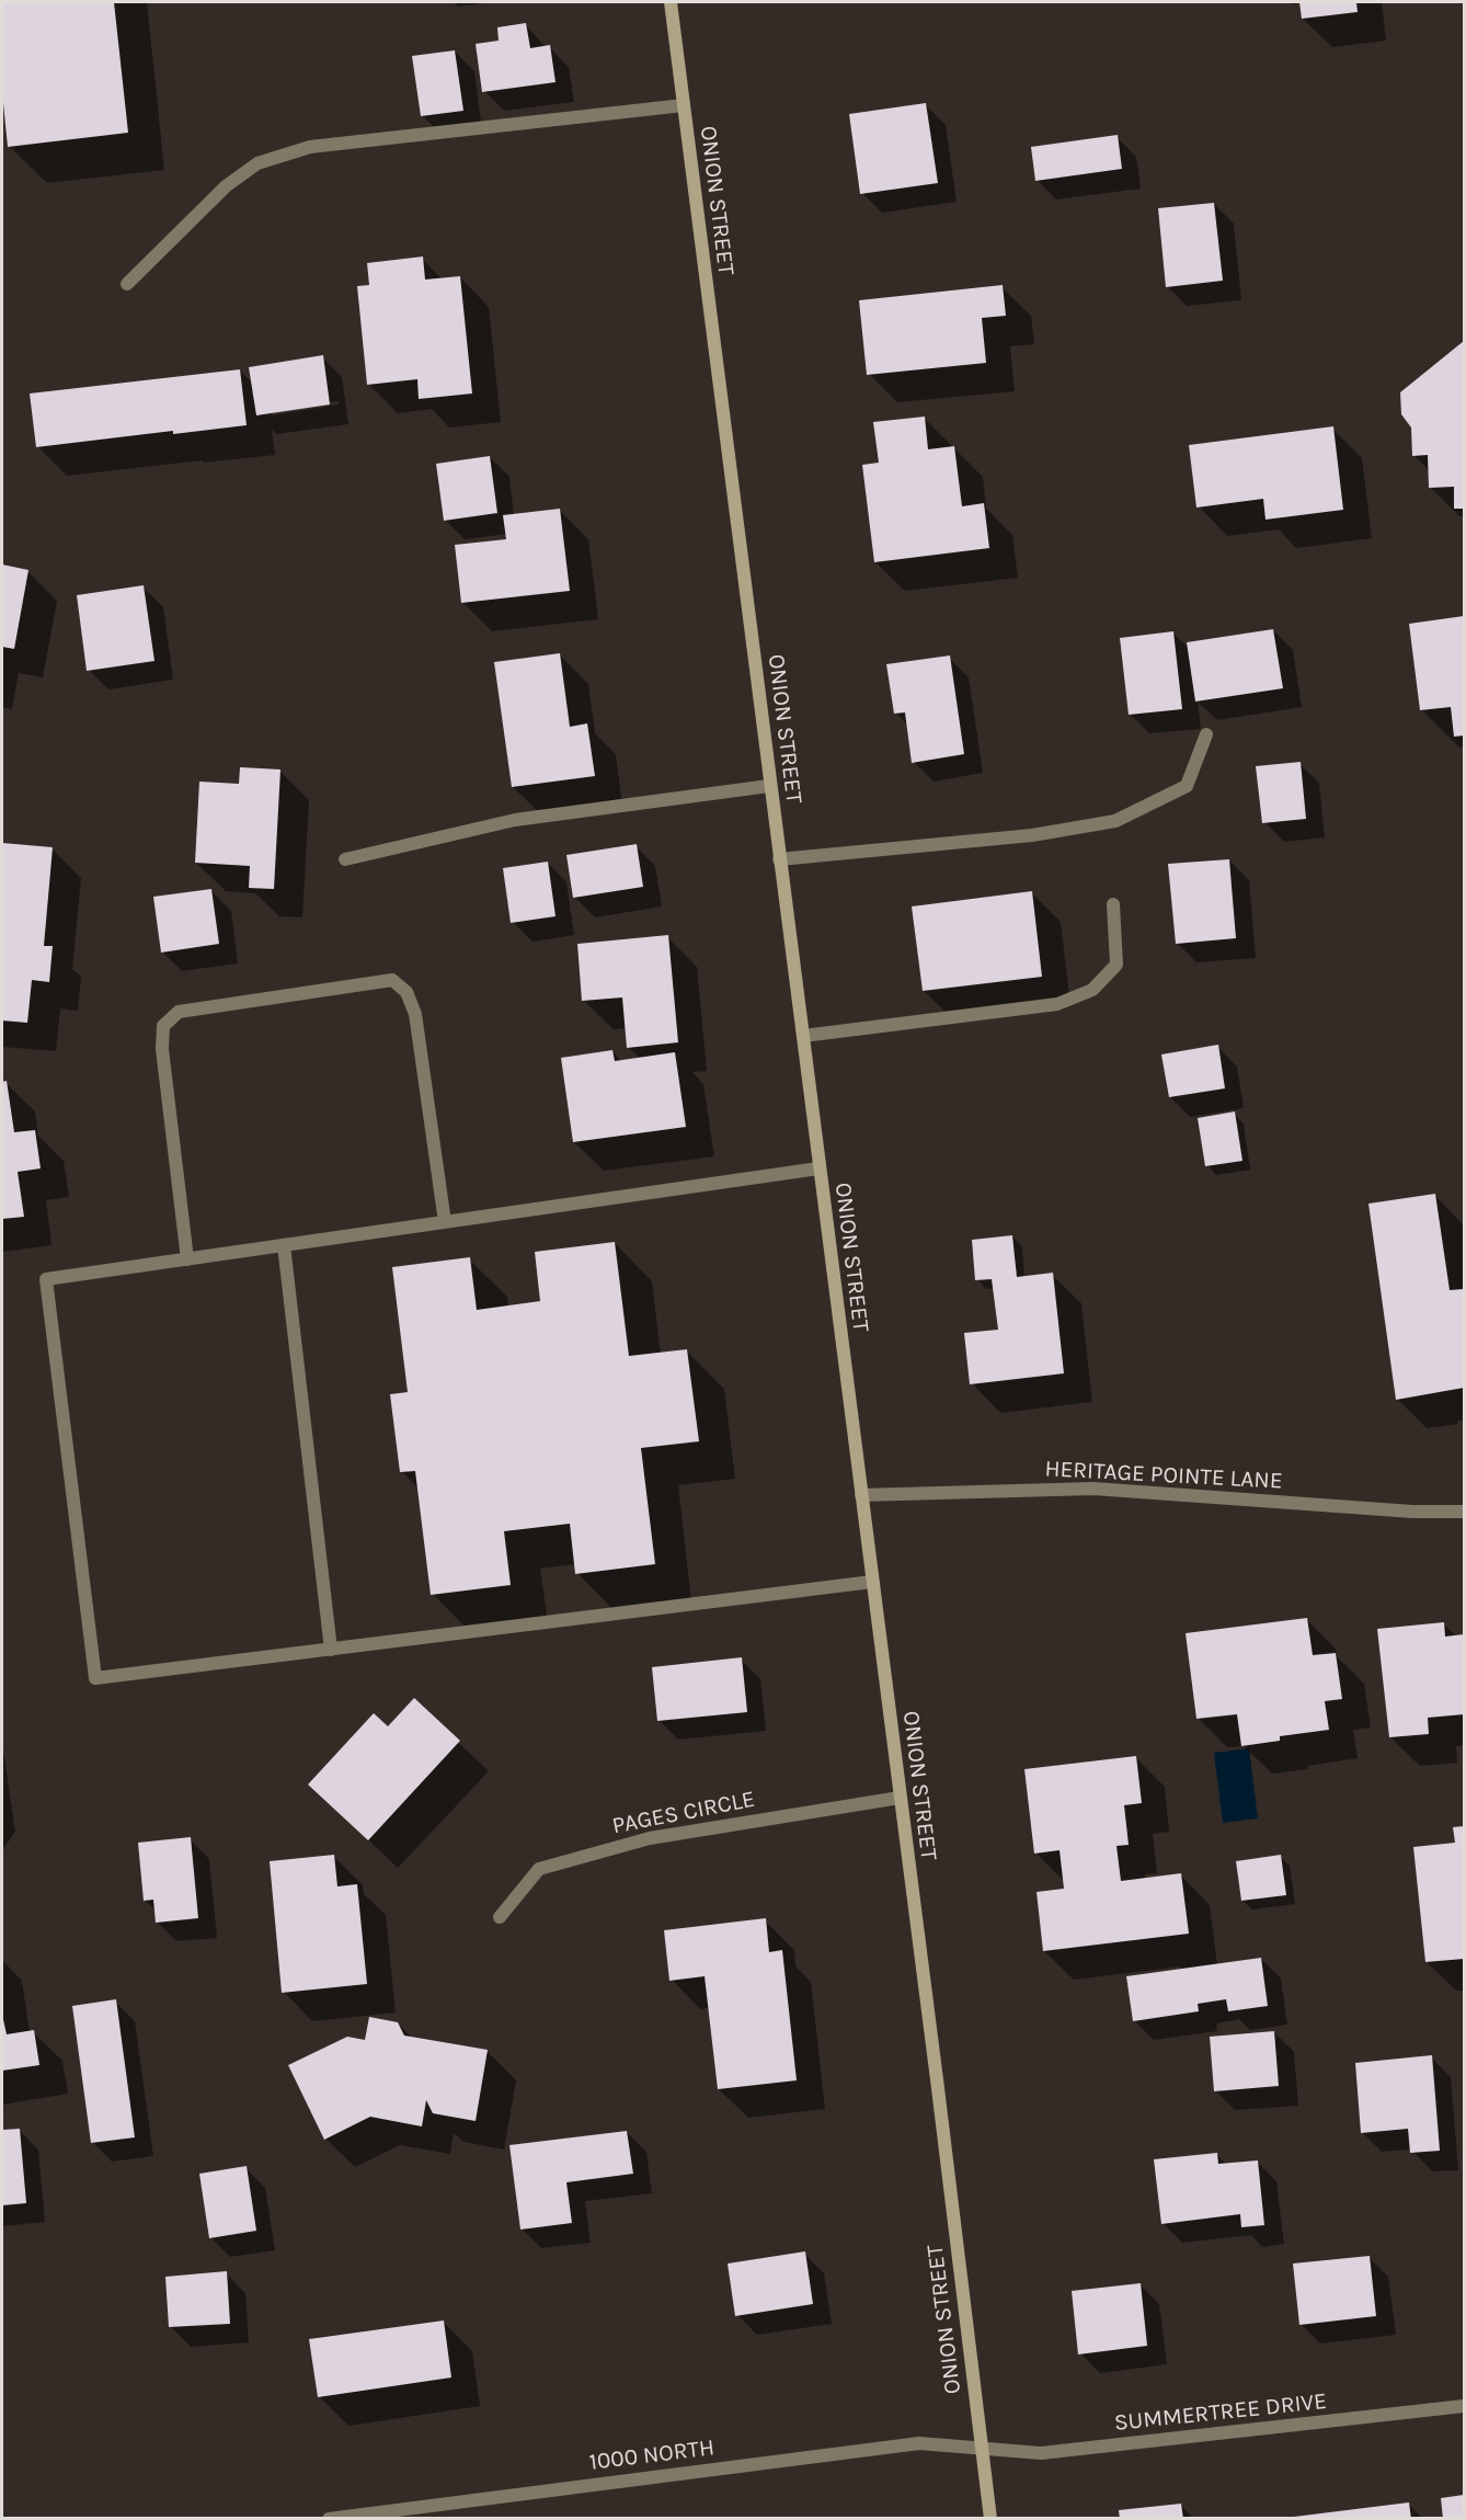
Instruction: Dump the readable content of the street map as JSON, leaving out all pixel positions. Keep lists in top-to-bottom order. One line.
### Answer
{"streets":{"street":["ONION STREET","HERITAGE POINTE LANE","PAGES CIRCLE","SUMMERTREE DRIVE","1000 NORTH"]},"crossings":[["ONION STREET","HERITAGE POINTE LANE"],["ONION STREET","PAGES CIRCLE"],["ONION STREET","SUMMERTREE DRIVE"],["ONION STREET","1000 NORTH"],["SUMMERTREE DRIVE","1000 NORTH"]]}
